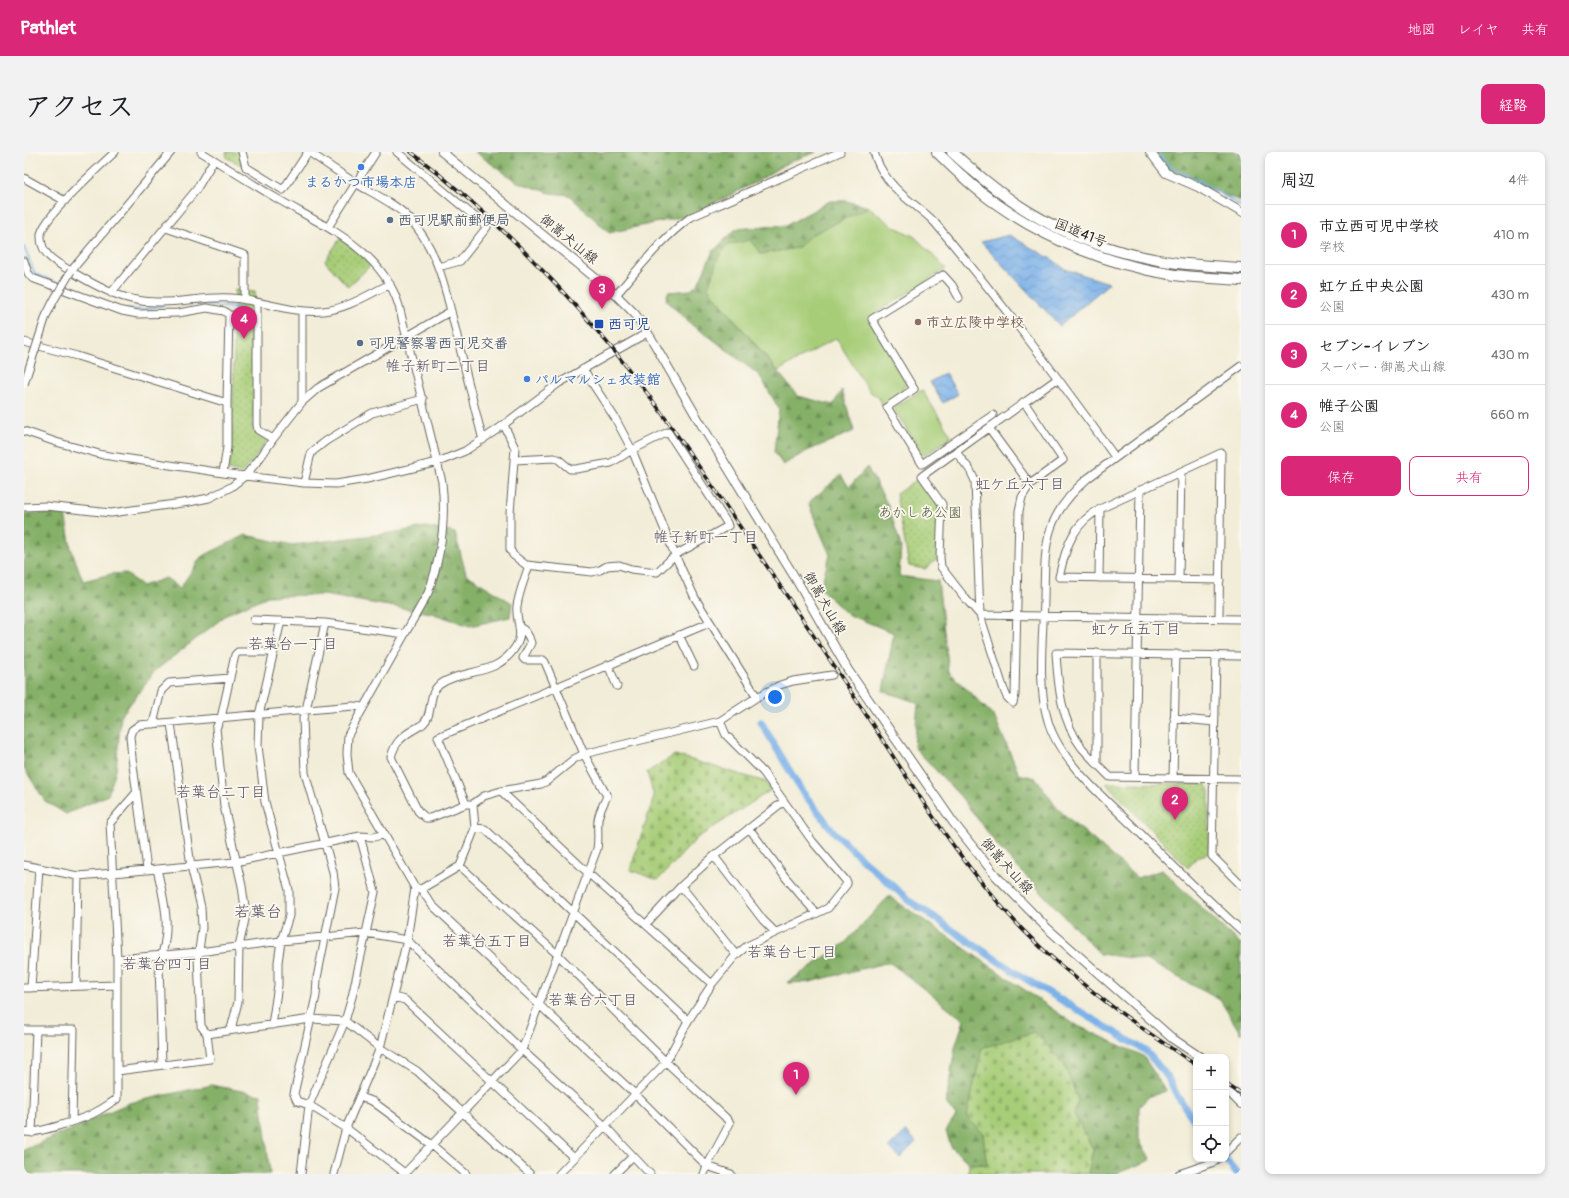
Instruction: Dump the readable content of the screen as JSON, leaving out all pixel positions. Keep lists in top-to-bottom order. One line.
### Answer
{"streets":{"highway":["国道41号"],"main road":["御嵩犬山線"]},"districts":["帷子新町二丁目","虹ケ丘六丁目","帷子新町一丁目","虹ケ丘五丁目","若葉台一丁目","若葉台二丁目","若葉台","若葉台五丁目","若葉台七丁目","若葉台四丁目","若葉台六丁目"],"parks":["あかしあ公園"],"places":{"other":["まるかつ市場本店","西可児駅前郵便局","市立広陵中学校","可児警察署西可児交番","パルマルシェ衣装館"],"transit":["西可児"]},"page":{"header":"Pathlet","nav":["地図","レイヤ","共有"],"title":"アクセス","buttons":["経路",["保存","共有"]],"heading":["周辺","4件"],"list":[{"mark":"1","name":"市立西可児中学校","note":"学校","value":"410 m"},{"mark":"2","name":"虹ケ丘中央公園","note":"公園","value":"430 m"},{"mark":"3","name":"セブン-イレブン","note":"スーパー · 御嵩犬山線","value":"430 m"},{"mark":"4","name":"帷子公園","note":"公園","value":"660 m"}],"pins":["3","4","2","1"],"map_buttons":["+","−"]}}
